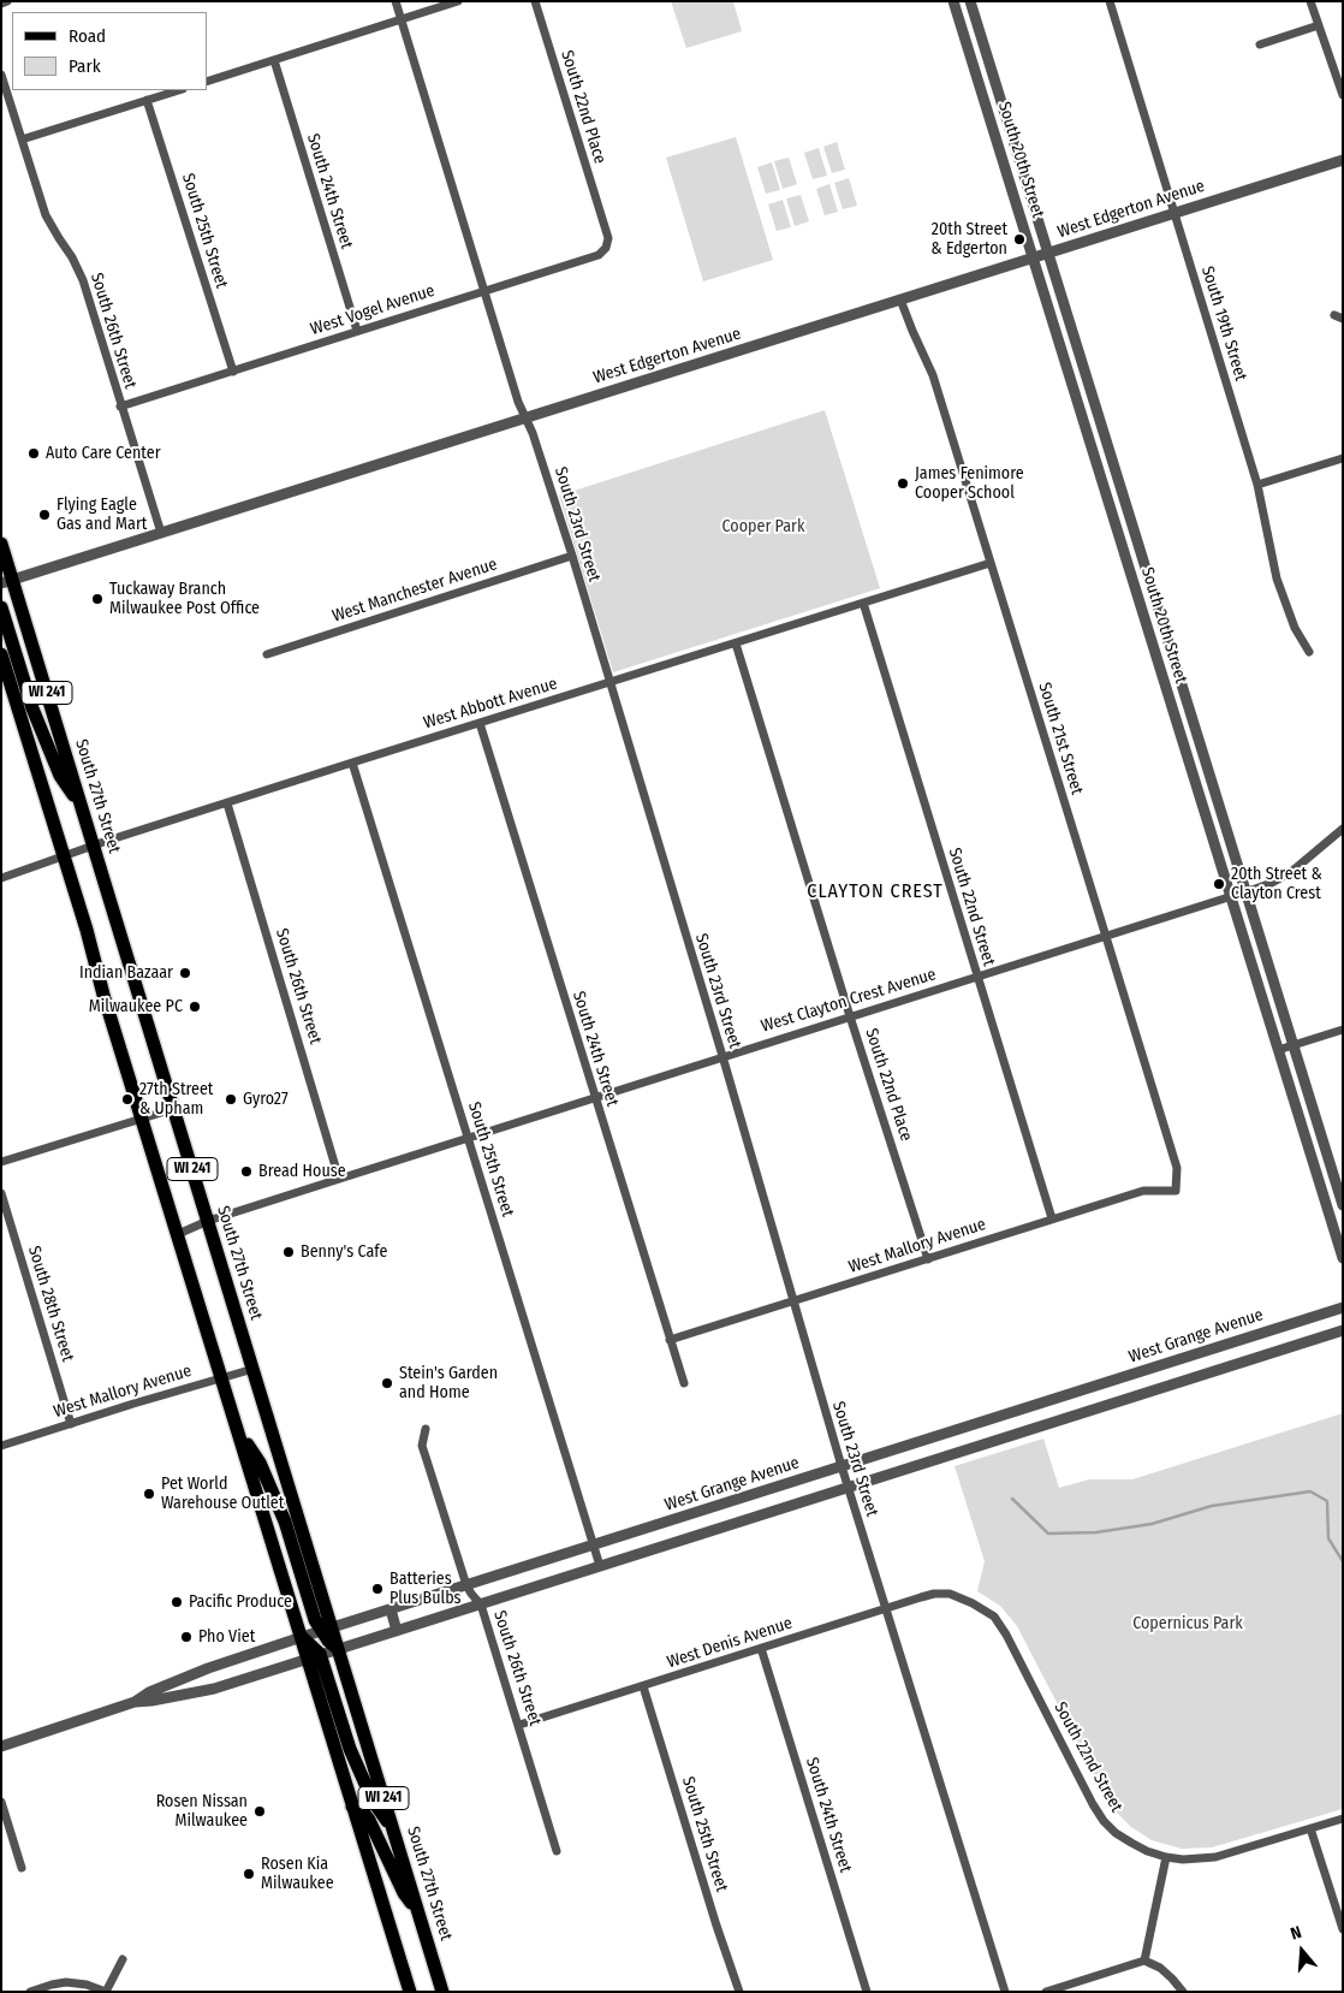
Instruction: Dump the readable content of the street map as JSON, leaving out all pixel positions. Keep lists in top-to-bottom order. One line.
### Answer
{"streets":{"main road":["WI 241","South 27th Street"],"street":["South 22nd Place","South 20th Street","South 24th Street","West Edgerton Avenue","South 25th Street","West Vogel Avenue","South 19th Street","South 26th Street","South 23rd Street","West Manchester Avenue","West Abbott Avenue","South 21st Street","South 22nd Street","West Clayton Crest Avenue","West Mallory Avenue","South 28th Street","West Grange Avenue","West Denis Avenue"]},"crossings":[["South 22nd Place","West Vogel Avenue"],["South 22nd Place","West Abbott Avenue"],["South 22nd Place","West Clayton Crest Avenue"],["South 22nd Place","West Mallory Avenue"],["South 20th Street","West Edgerton Avenue"],["South 20th Street","West Clayton Crest Avenue"],["South 24th Street","West Vogel Avenue"],["South 24th Street","West Abbott Avenue"],["South 24th Street","West Clayton Crest Avenue"],["South 24th Street","West Mallory Avenue"],["South 24th Street","West Denis Avenue"],["West Edgerton Avenue","South 19th Street"],["West Edgerton Avenue","South 26th Street"],["West Edgerton Avenue","South 23rd Street"],["West Edgerton Avenue","South 21st Street"],["West Edgerton Avenue","South 27th Street"],["South 25th Street","West Vogel Avenue"],["South 25th Street","West Abbott Avenue"],["South 25th Street","West Clayton Crest Avenue"],["South 25th Street","West Grange Avenue"],["South 25th Street","West Denis Avenue"],["West Vogel Avenue","South 26th Street"],["West Vogel Avenue","South 23rd Street"],["South 26th Street","West Abbott Avenue"],["South 26th Street","West Clayton Crest Avenue"],["South 26th Street","West Grange Avenue"],["South 26th Street","West Denis Avenue"],["South 23rd Street","West Manchester Avenue"],["South 23rd Street","West Abbott Avenue"],["South 23rd Street","West Clayton Crest Avenue"],["South 23rd Street","West Mallory Avenue"],["South 23rd Street","West Grange Avenue"],["South 23rd Street","West Denis Avenue"],["WI 241","West Abbott Avenue"],["WI 241","West Clayton Crest Avenue"],["WI 241","West Mallory Avenue"],["WI 241","West Grange Avenue"],["West Abbott Avenue","South 21st Street"],["West Abbott Avenue","South 27th Street"],["West Abbott Avenue","South 22nd Street"],["South 21st Street","West Clayton Crest Avenue"],["South 21st Street","West Mallory Avenue"],["South 27th Street","West Clayton Crest Avenue"],["South 27th Street","West Mallory Avenue"],["South 27th Street","West Grange Avenue"],["South 22nd Street","West Clayton Crest Avenue"],["South 22nd Street","West Mallory Avenue"],["South 22nd Street","West Denis Avenue"],["West Mallory Avenue","South 28th Street"]],"districts":["CLAYTON CREST"],"parks":["Cooper Park","Copernicus Park"],"places":["20th Street & Edgerton","Auto Care Center","James Fenimore Cooper School","Flying Eagle Gas and Mart","Tuckaway Branch Milwaukee Post Office","20th Street & Clayton Crest","Indian Bazaar","Milwaukee PC","27th Street & Upham","Gyro27","Bread House","Benny's Cafe","Stein's Garden and Home","Pet World Warehouse Outlet","Batteries Plus Bulbs","Pacific Produce","Pho Viet","Rosen Nissan Milwaukee","Rosen Kia Milwaukee"],"legend":["Road","Park"],"north":"top"}
